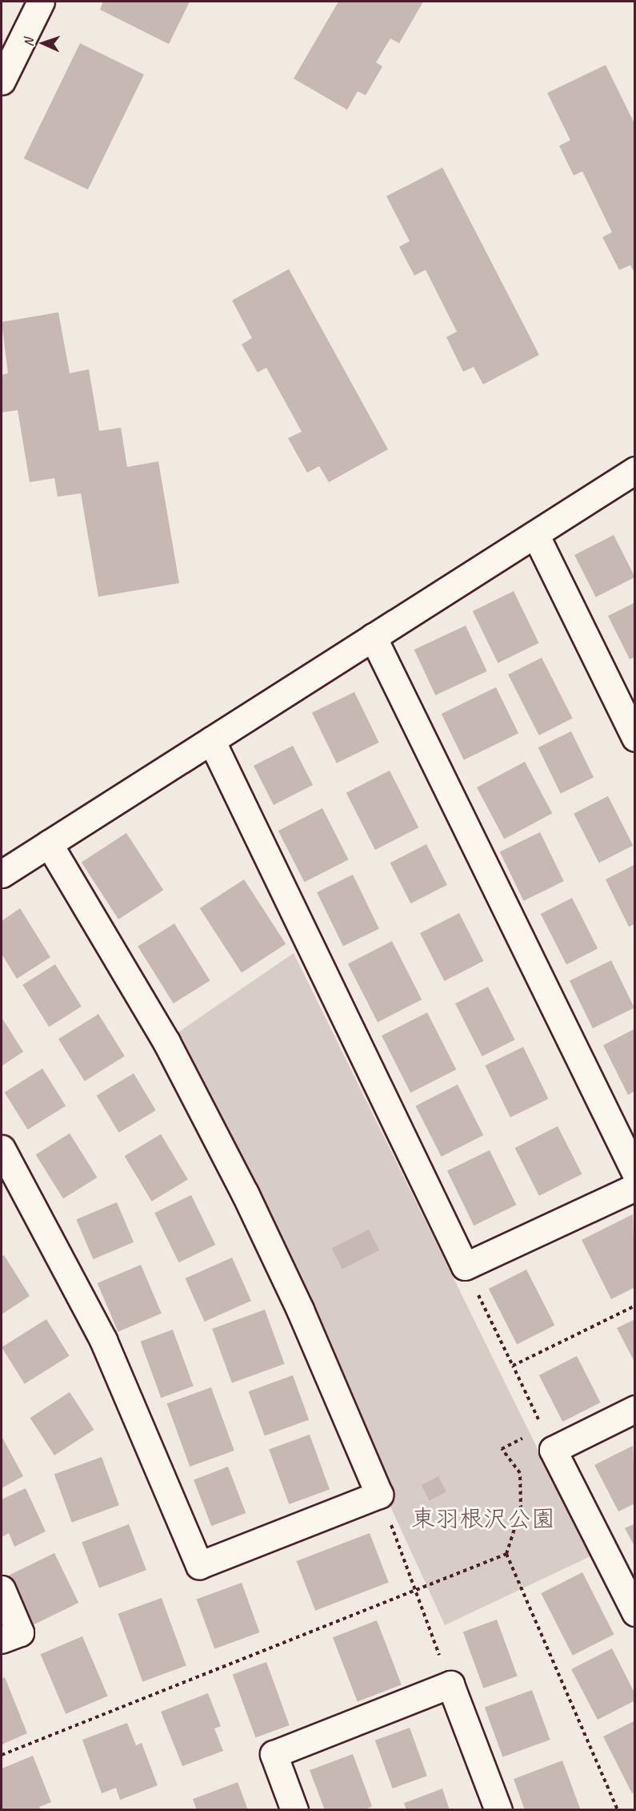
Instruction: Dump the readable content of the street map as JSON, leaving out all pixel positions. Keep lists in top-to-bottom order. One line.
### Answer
{"parks":["東羽根沢公園"],"north":"left"}
